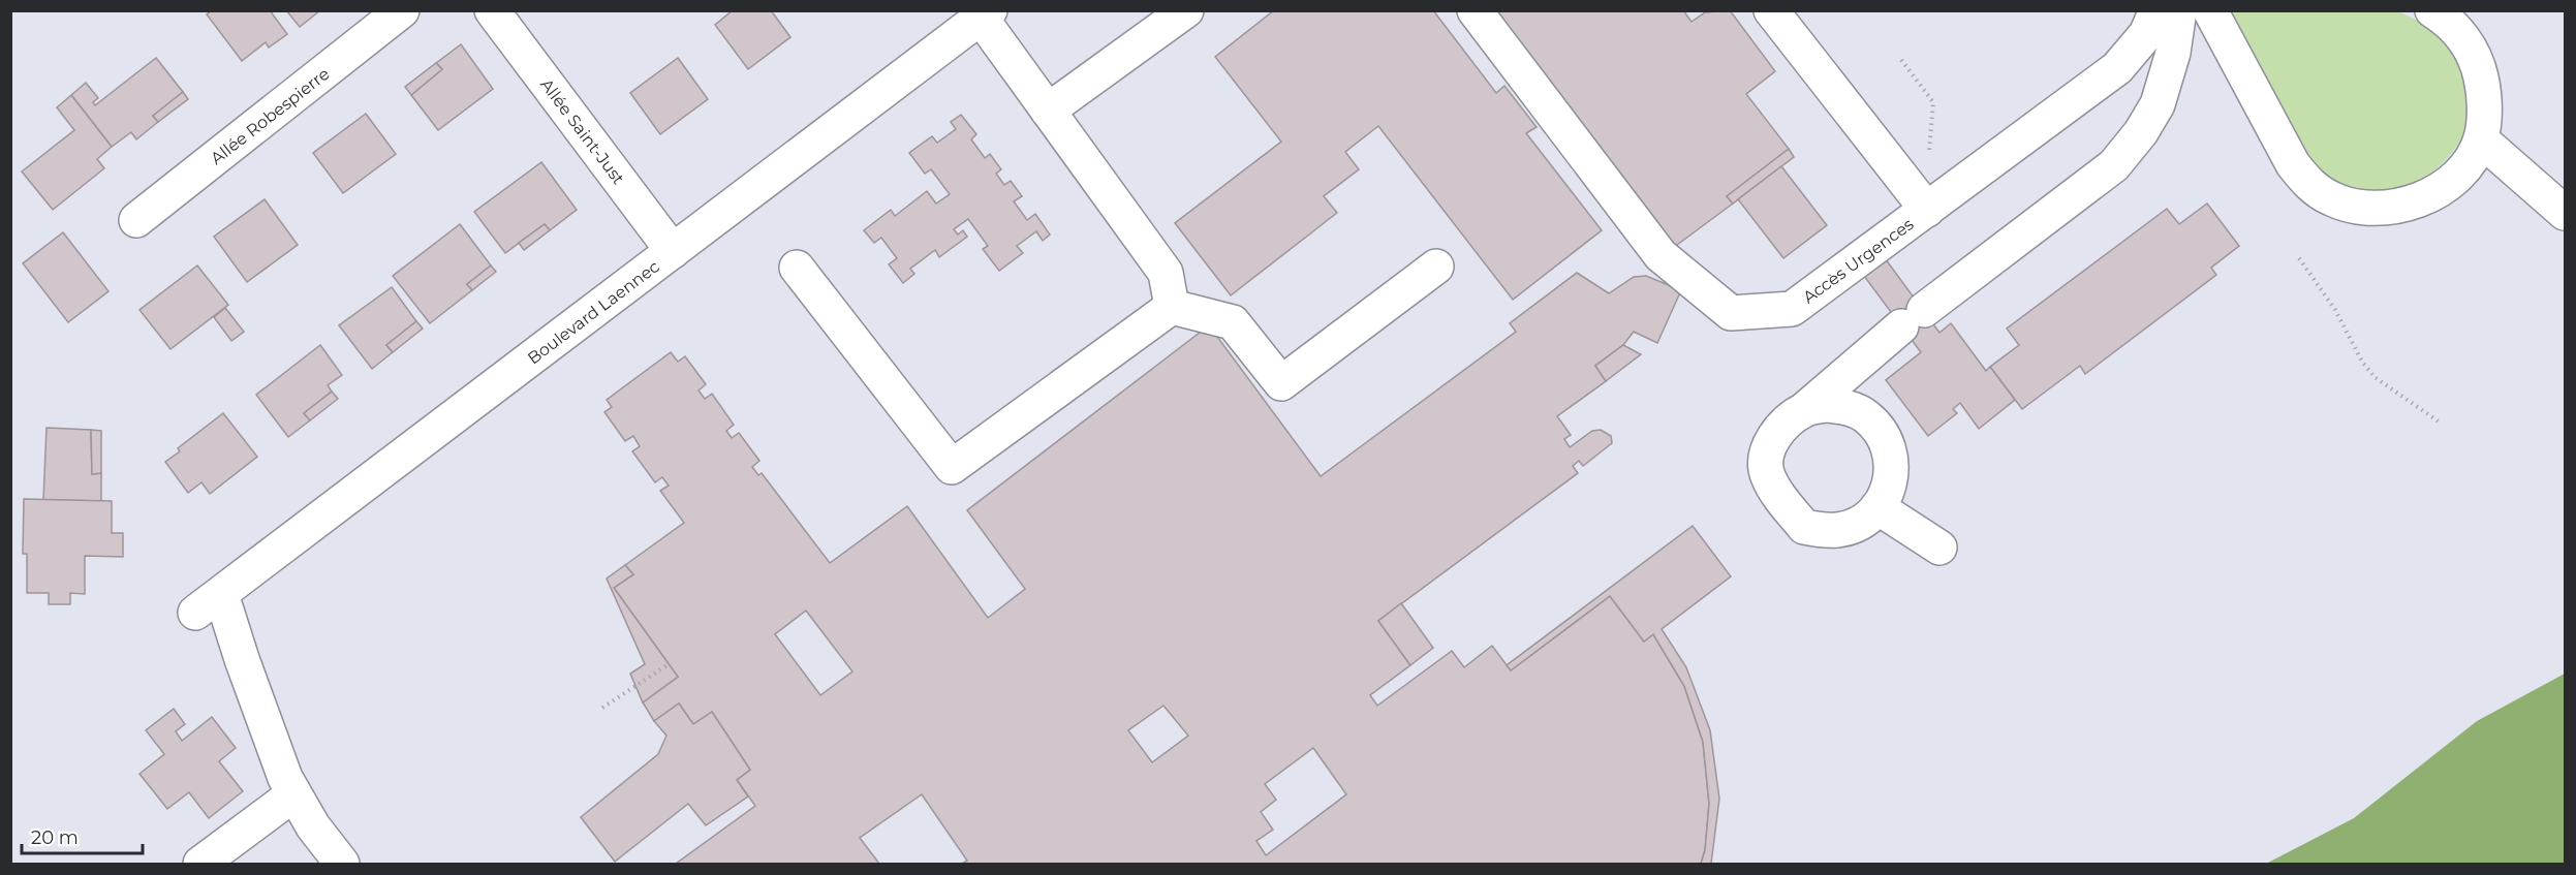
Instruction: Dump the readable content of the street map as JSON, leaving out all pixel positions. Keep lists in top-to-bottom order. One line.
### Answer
{"streets":{"street":["Allée Robespierre","Allée Saint-Just","Accès Urgences","Boulevard Laennec"]},"crossings":[["Allée Saint-Just","Boulevard Laennec"]],"scale_bar":"20 m"}
